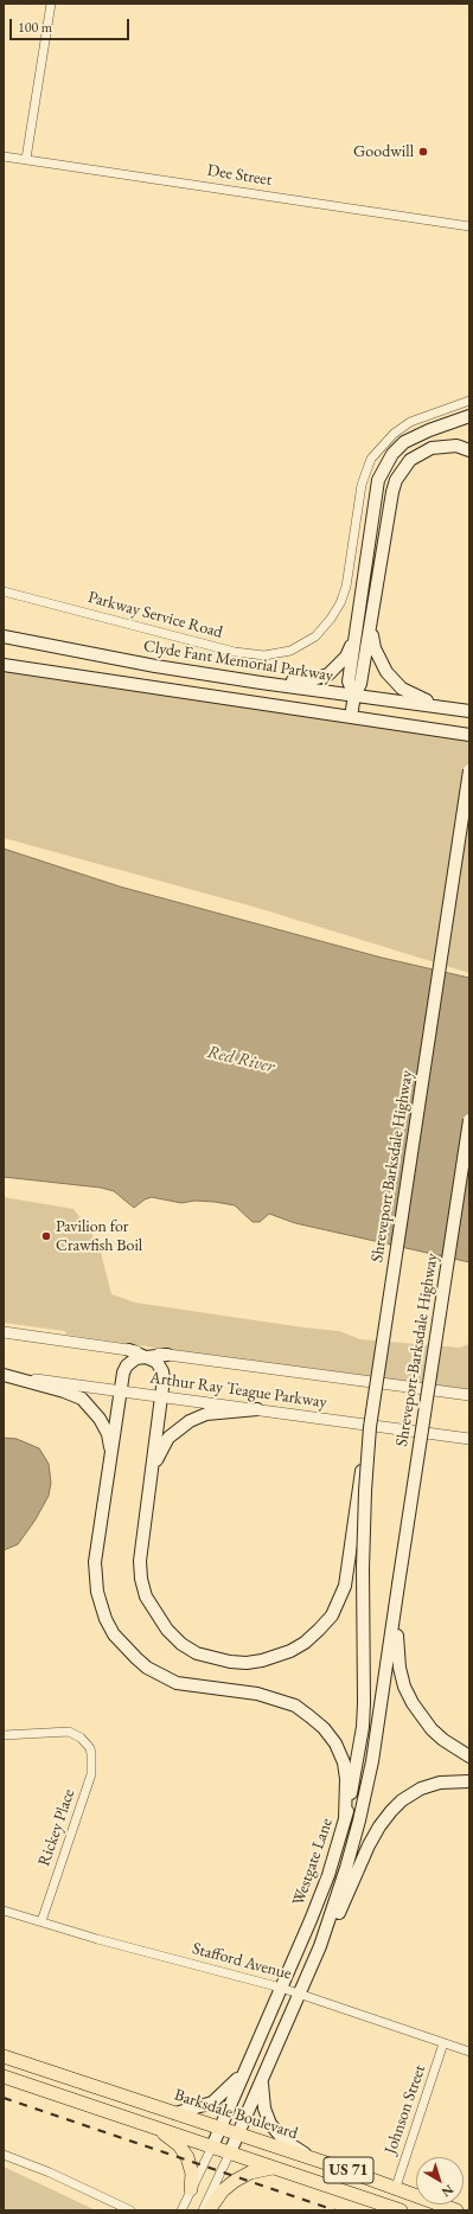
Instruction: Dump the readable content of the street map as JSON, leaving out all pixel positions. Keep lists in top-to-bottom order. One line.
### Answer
{"streets":{"main road":["Clyde Fant Memorial Parkway","Shreveport Barksdale Highway","Shreveport-Barksdale Highway","Westgate Lane","Barksdale Boulevard","US 71"],"street":["Dee Street","Parkway Service Road","Arthur Ray Teague Parkway","Rickey Place","Stafford Avenue","Johnson Street"]},"crossings":[["Shreveport Barksdale Highway","Westgate Lane"],["Shreveport-Barksdale Highway","Westgate Lane"],["Rickey Place","Stafford Avenue"],["Westgate Lane","Stafford Avenue"],["Westgate Lane","Barksdale Boulevard"],["Westgate Lane","US 71"],["Stafford Avenue","Johnson Street"],["Johnson Street","Barksdale Boulevard"]],"water":["Red River"],"places":["Goodwill","Pavilion for Crawfish Boil"],"scale_bar":"100 m","north":"bottom right"}
